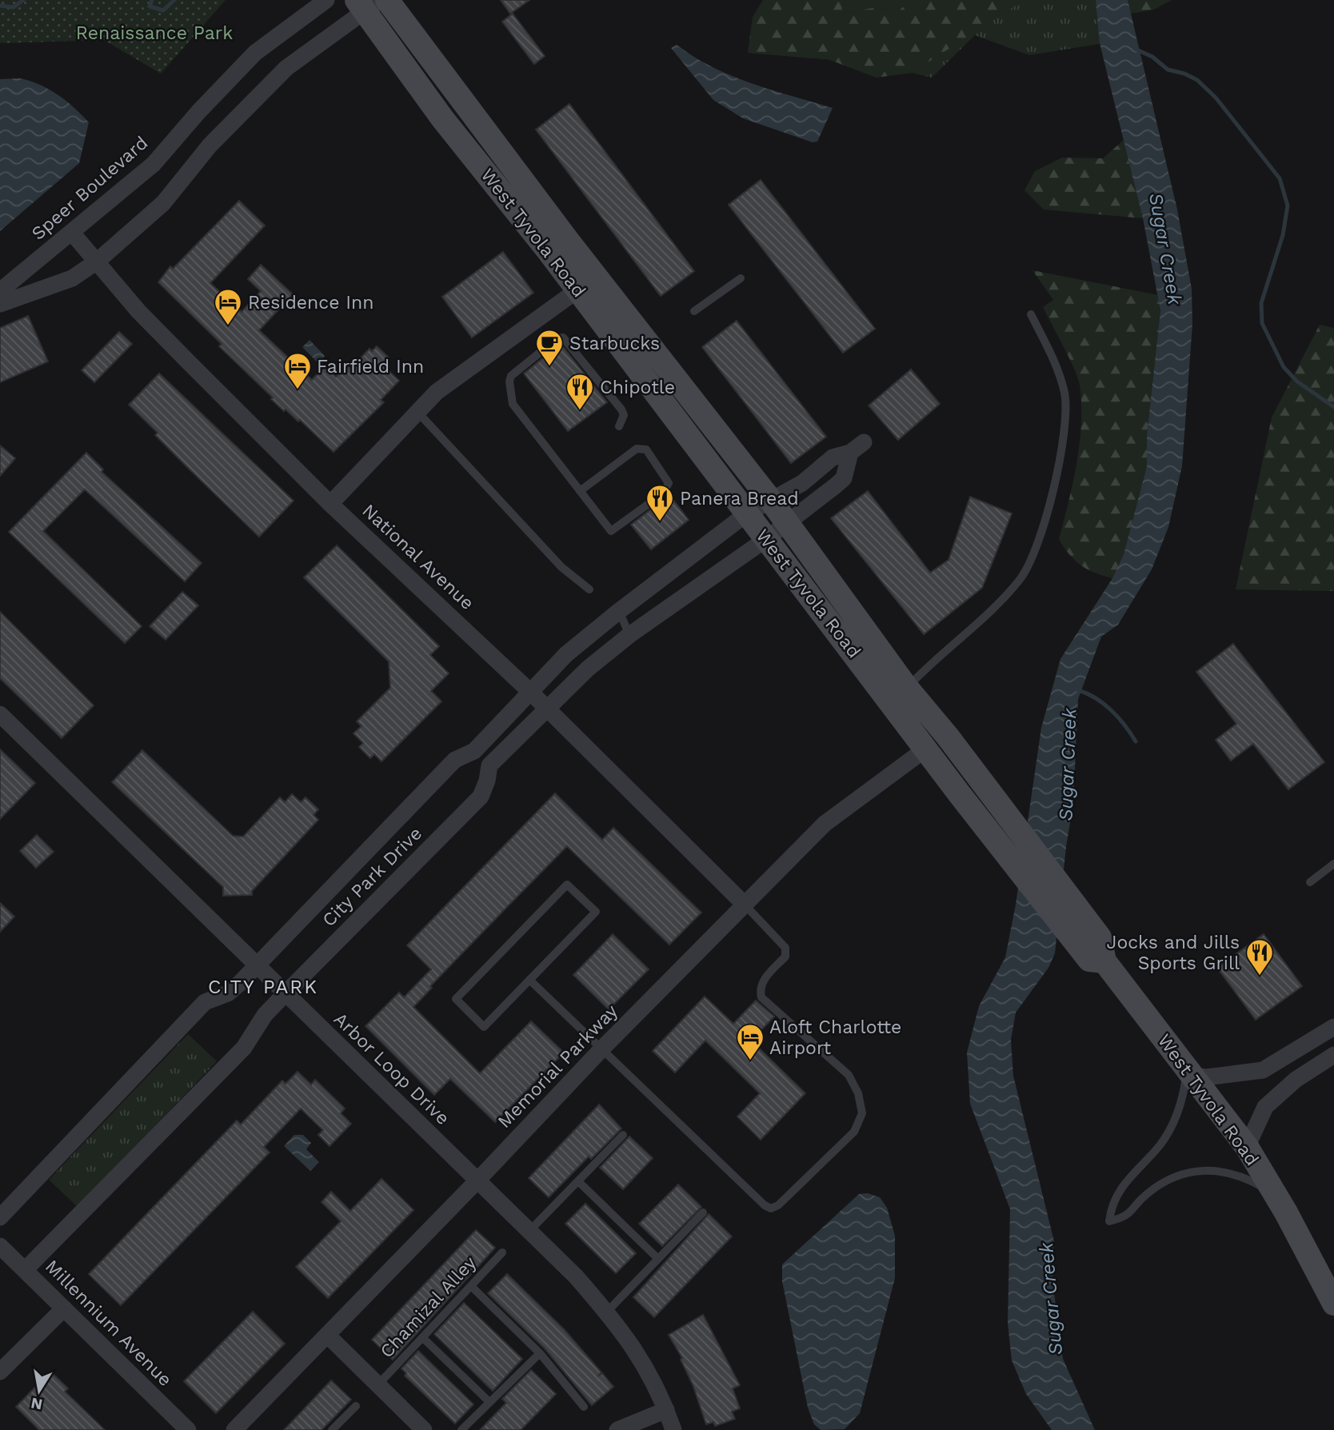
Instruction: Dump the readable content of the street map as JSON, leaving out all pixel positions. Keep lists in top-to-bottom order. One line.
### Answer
{"streets":{"main road":["West Tyvola Road"],"street":["Speer Boulevard","National Avenue","City Park Drive","Memorial Parkway","Arbor Loop Drive","Millennium Avenue"],"lane":["Chamizal Alley"]},"crossings":[["Speer Boulevard","National Avenue"],["West Tyvola Road","City Park Drive"],["West Tyvola Road","Memorial Parkway"],["National Avenue","City Park Drive"],["National Avenue","Memorial Parkway"],["City Park Drive","Arbor Loop Drive"],["City Park Drive","Millennium Avenue"],["Memorial Parkway","Arbor Loop Drive"]],"districts":["CITY PARK"],"water":["Sugar Creek"],"parks":["Renaissance Park"],"places":{"hotel":["Residence Inn","Fairfield Inn","Aloft Charlotte Airport"],"cafe":["Starbucks"],"restaurant":["Chipotle","Panera Bread","Jocks and Jills Sports Grill"]},"north":"bottom"}
